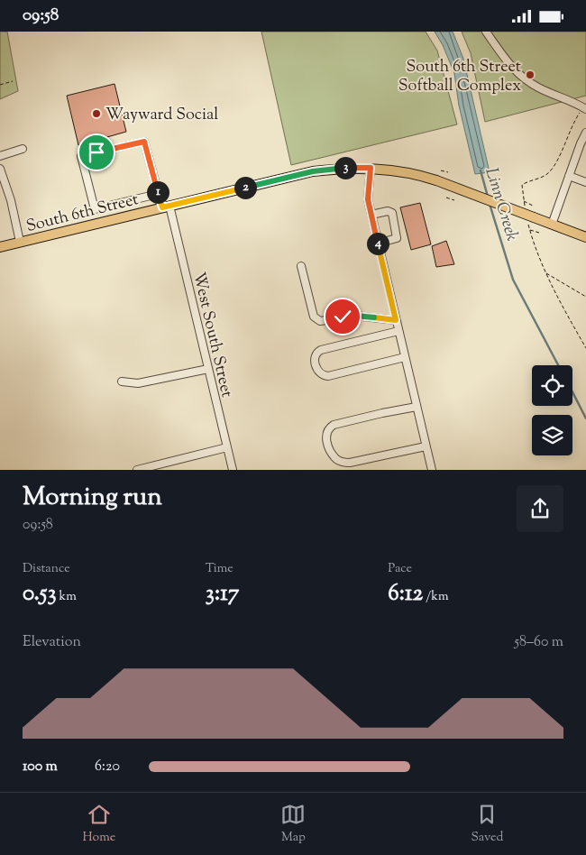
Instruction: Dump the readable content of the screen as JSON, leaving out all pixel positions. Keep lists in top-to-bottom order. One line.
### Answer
{"streets":{"main road":["South 6th Street"],"street":["West South Street"]},"crossings":[["South 6th Street","West South Street"]],"water":["Linn Creek"],"places":["South 6th Street Softball Complex","Wayward Social"],"page":{"status":"09:58","pins":["3","2","1","4"],"heading":["Morning run","09:58"],"stats":[["Distance","0.53 km"],["Time","3:17"],["Pace","6:12 /km"]],"chart":["Elevation","58–60 m"],"list":[{"name":"100 m","note":"6:20"}],"tabs":["Home","Map","Saved"]}}
